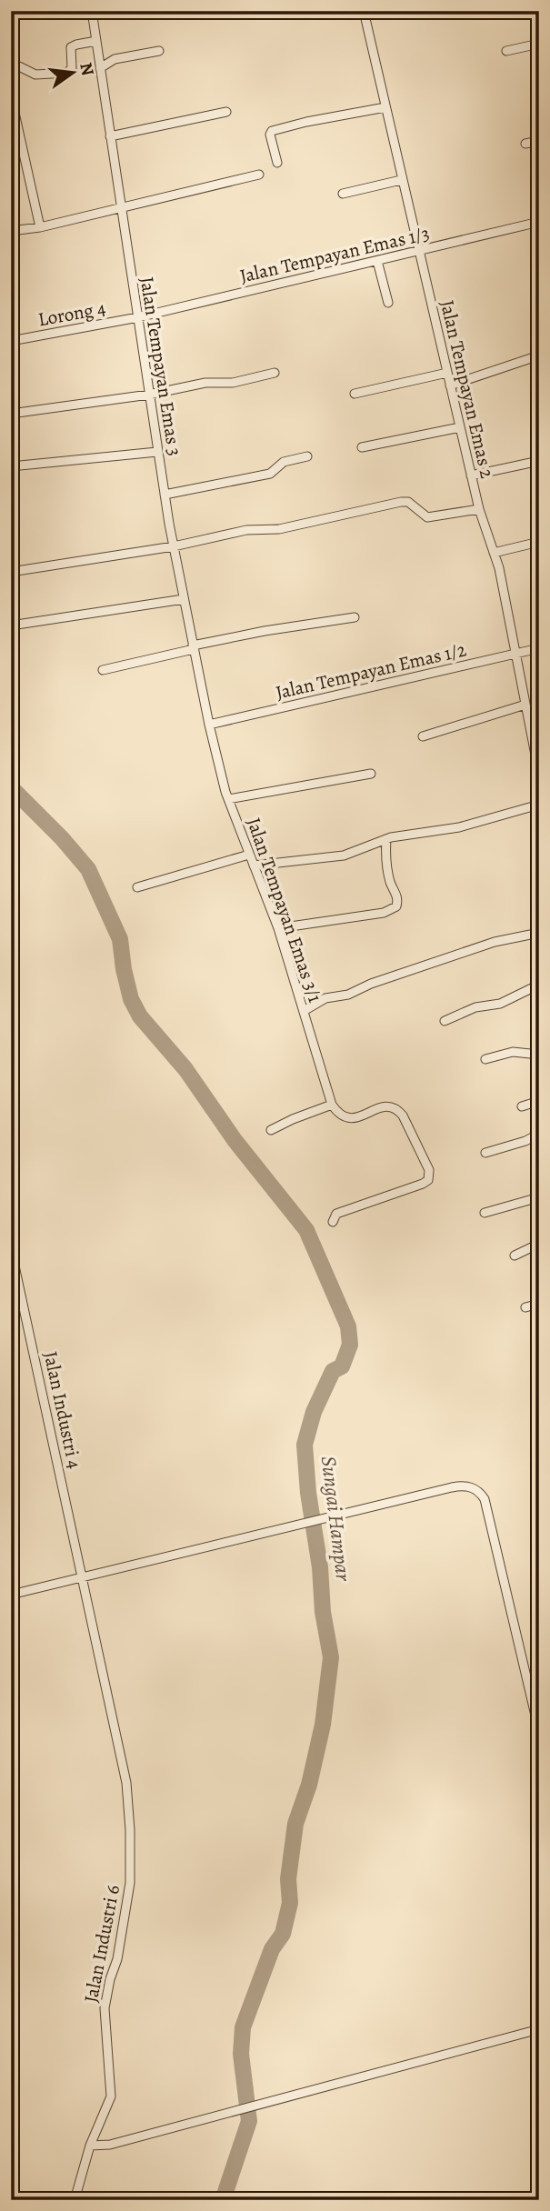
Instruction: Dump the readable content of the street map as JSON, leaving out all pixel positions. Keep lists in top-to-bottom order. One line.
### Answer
{"streets":{"street":["Jalan Tempayan Emas 1/3","Lorong 4","Jalan Tempayan Emas 3","Jalan Tempayan Emas 2","Jalan Tempayan Emas 1/2","Jalan Tempayan Emas 3/1","Jalan Industri 4","Jalan Industri 6"]},"crossings":[["Jalan Tempayan Emas 1/3","Lorong 4"],["Jalan Tempayan Emas 1/3","Jalan Tempayan Emas 3"],["Jalan Tempayan Emas 1/3","Jalan Tempayan Emas 2"],["Lorong 4","Jalan Tempayan Emas 3"],["Jalan Tempayan Emas 3","Jalan Tempayan Emas 1/2"],["Jalan Tempayan Emas 3","Jalan Tempayan Emas 3/1"],["Jalan Tempayan Emas 2","Jalan Tempayan Emas 1/2"],["Jalan Tempayan Emas 1/2","Jalan Tempayan Emas 3/1"],["Jalan Industri 4","Jalan Industri 6"]],"water":["Sungai Hampar"],"north":"right"}
